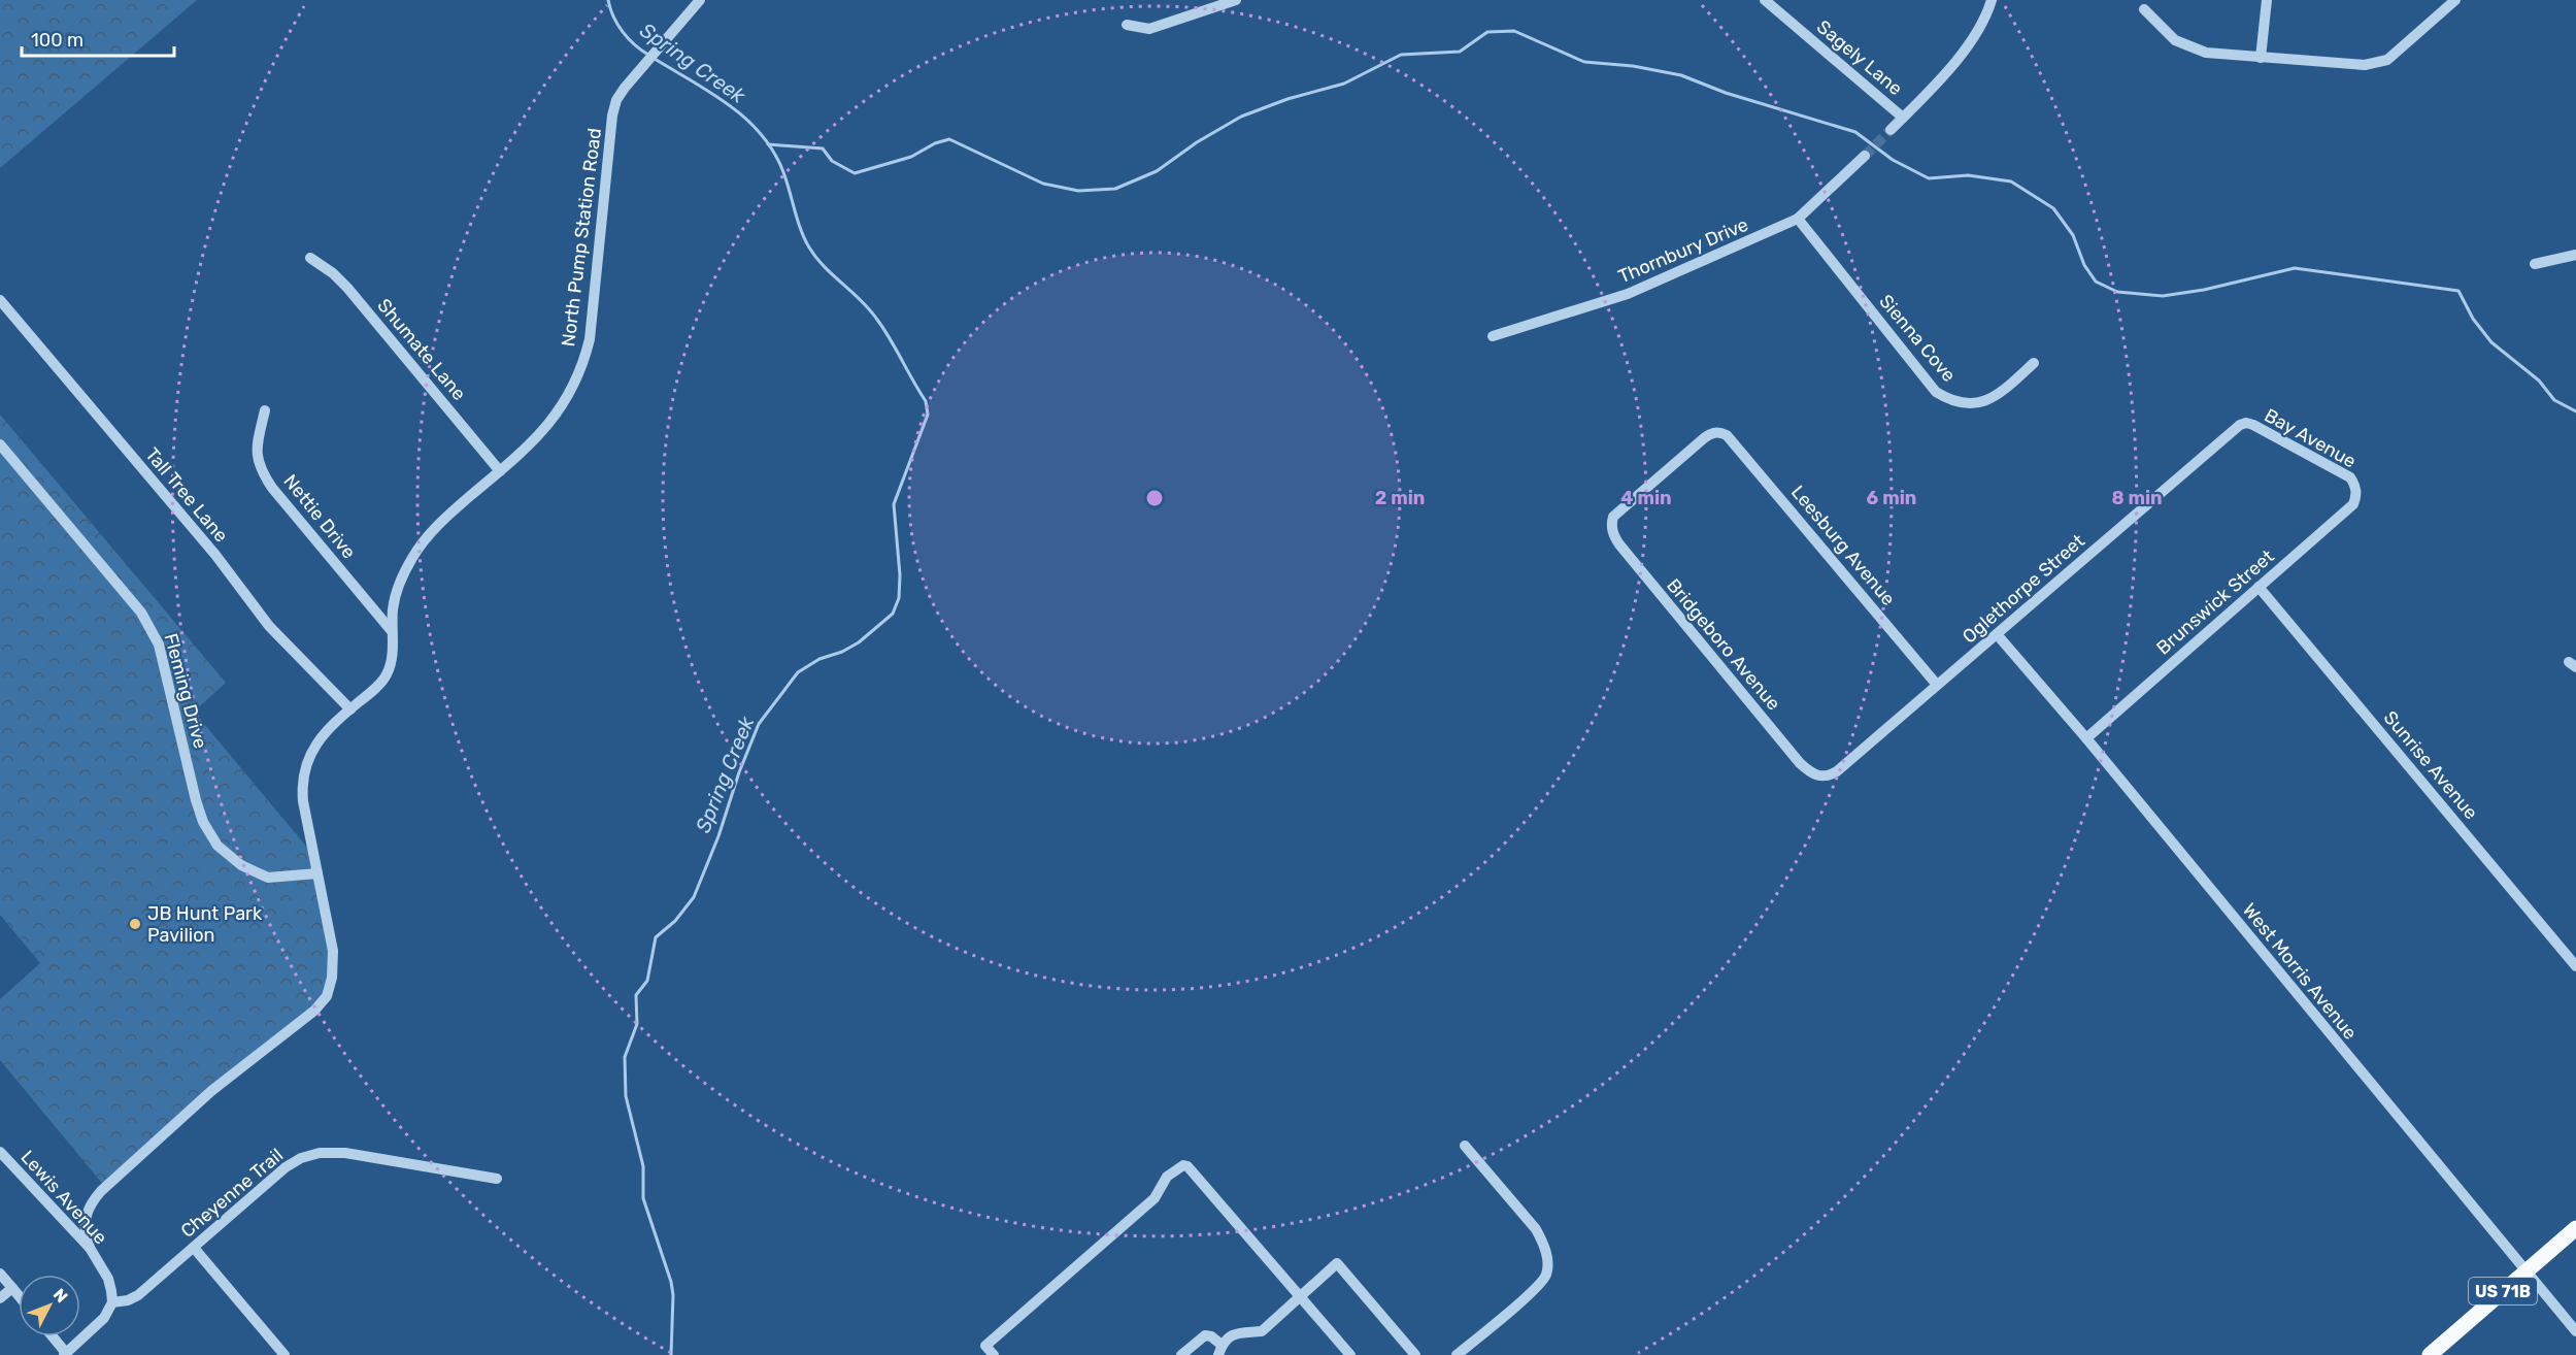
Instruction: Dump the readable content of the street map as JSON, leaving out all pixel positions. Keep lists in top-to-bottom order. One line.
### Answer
{"streets":{"main road":["US 71B"],"street":["Sagely Lane","North Pump Station Road","Thornbury Drive","Sienna Cove","Shumate Lane","Bay Avenue","Tall Tree Lane","Nettie Drive","Leesburg Avenue","Oglethorpe Street","Brunswick Street","Bridgeboro Avenue","Fleming Drive","Sunrise Avenue","West Morris Avenue","Cheyenne Trail","Lewis Avenue"]},"crossings":[["North Pump Station Road","Shumate Lane"],["North Pump Station Road","Tall Tree Lane"],["North Pump Station Road","Nettie Drive"],["North Pump Station Road","Fleming Drive"],["North Pump Station Road","Lewis Avenue"],["Thornbury Drive","Sienna Cove"],["Bay Avenue","Oglethorpe Street"],["Bay Avenue","Brunswick Street"],["Leesburg Avenue","Oglethorpe Street"],["Leesburg Avenue","Bridgeboro Avenue"],["Oglethorpe Street","Bridgeboro Avenue"],["Oglethorpe Street","West Morris Avenue"],["Brunswick Street","Sunrise Avenue"],["Brunswick Street","West Morris Avenue"],["West Morris Avenue","US 71B"],["Cheyenne Trail","Lewis Avenue"]],"water":["Spring Creek"],"places":["JB Hunt Park Pavilion"],"scale_bar":"100 m","north":"top right","rings":["2 min","4 min","6 min","8 min"]}
